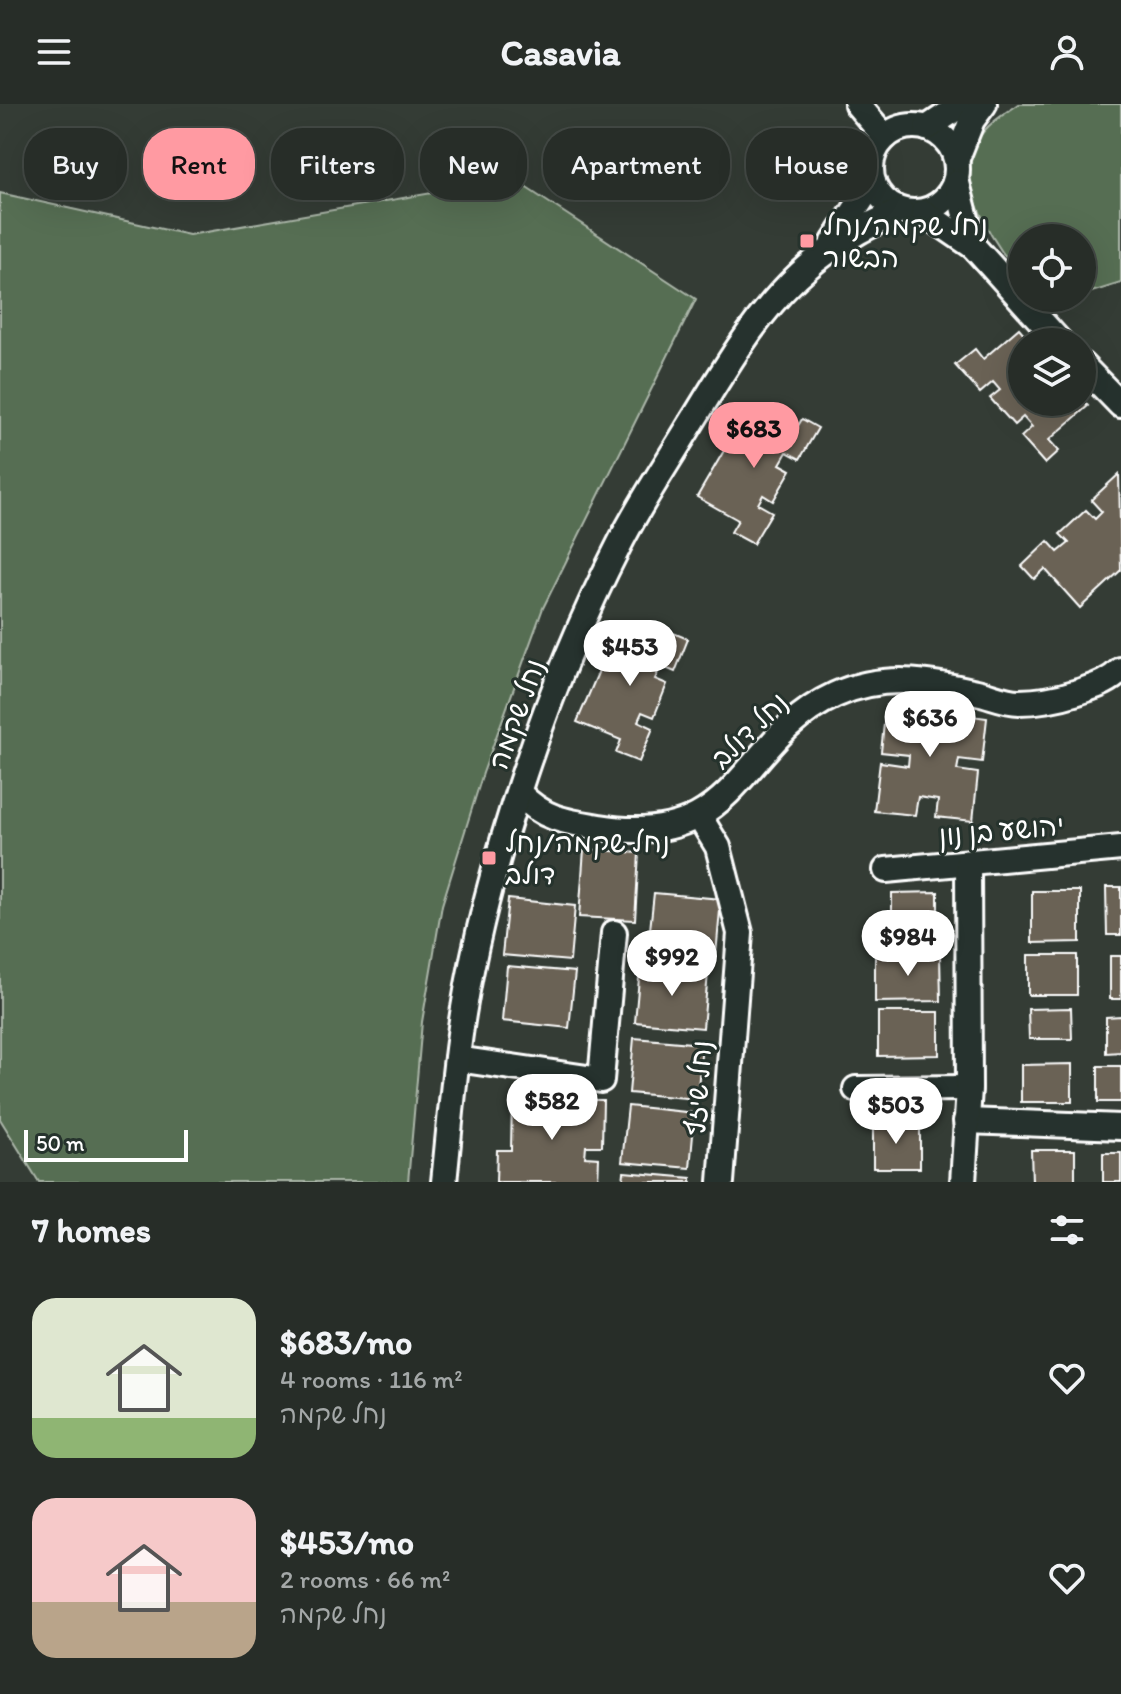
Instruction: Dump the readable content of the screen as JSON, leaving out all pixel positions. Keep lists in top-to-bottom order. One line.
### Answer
{"streets":{"street":["נחל שקמה","נחל דולב","יהושע בן נון","נחל שיזף"]},"crossings":[["נחל שקמה","נחל דולב"],["נחל דולב","נחל שיזף"]],"places":{"transit":["נחל שקמה/נחל הבשור","נחל שקמה/נחל דולב"]},"scale_bar":"50 m","page":{"header":"Casavia","chip":["Buy","Rent","Filters","New","Apartment","House"],"price":["$683","$453","$636","$984","$992","$582","$503"],"scale":"50 m","heading":"7 homes","list":[{"name":"$683/mo","note":"4 rooms · 116 m² · נחל שקמה"},{"name":"$453/mo","note":"2 rooms · 66 m² · נחל שקמה"}]}}
